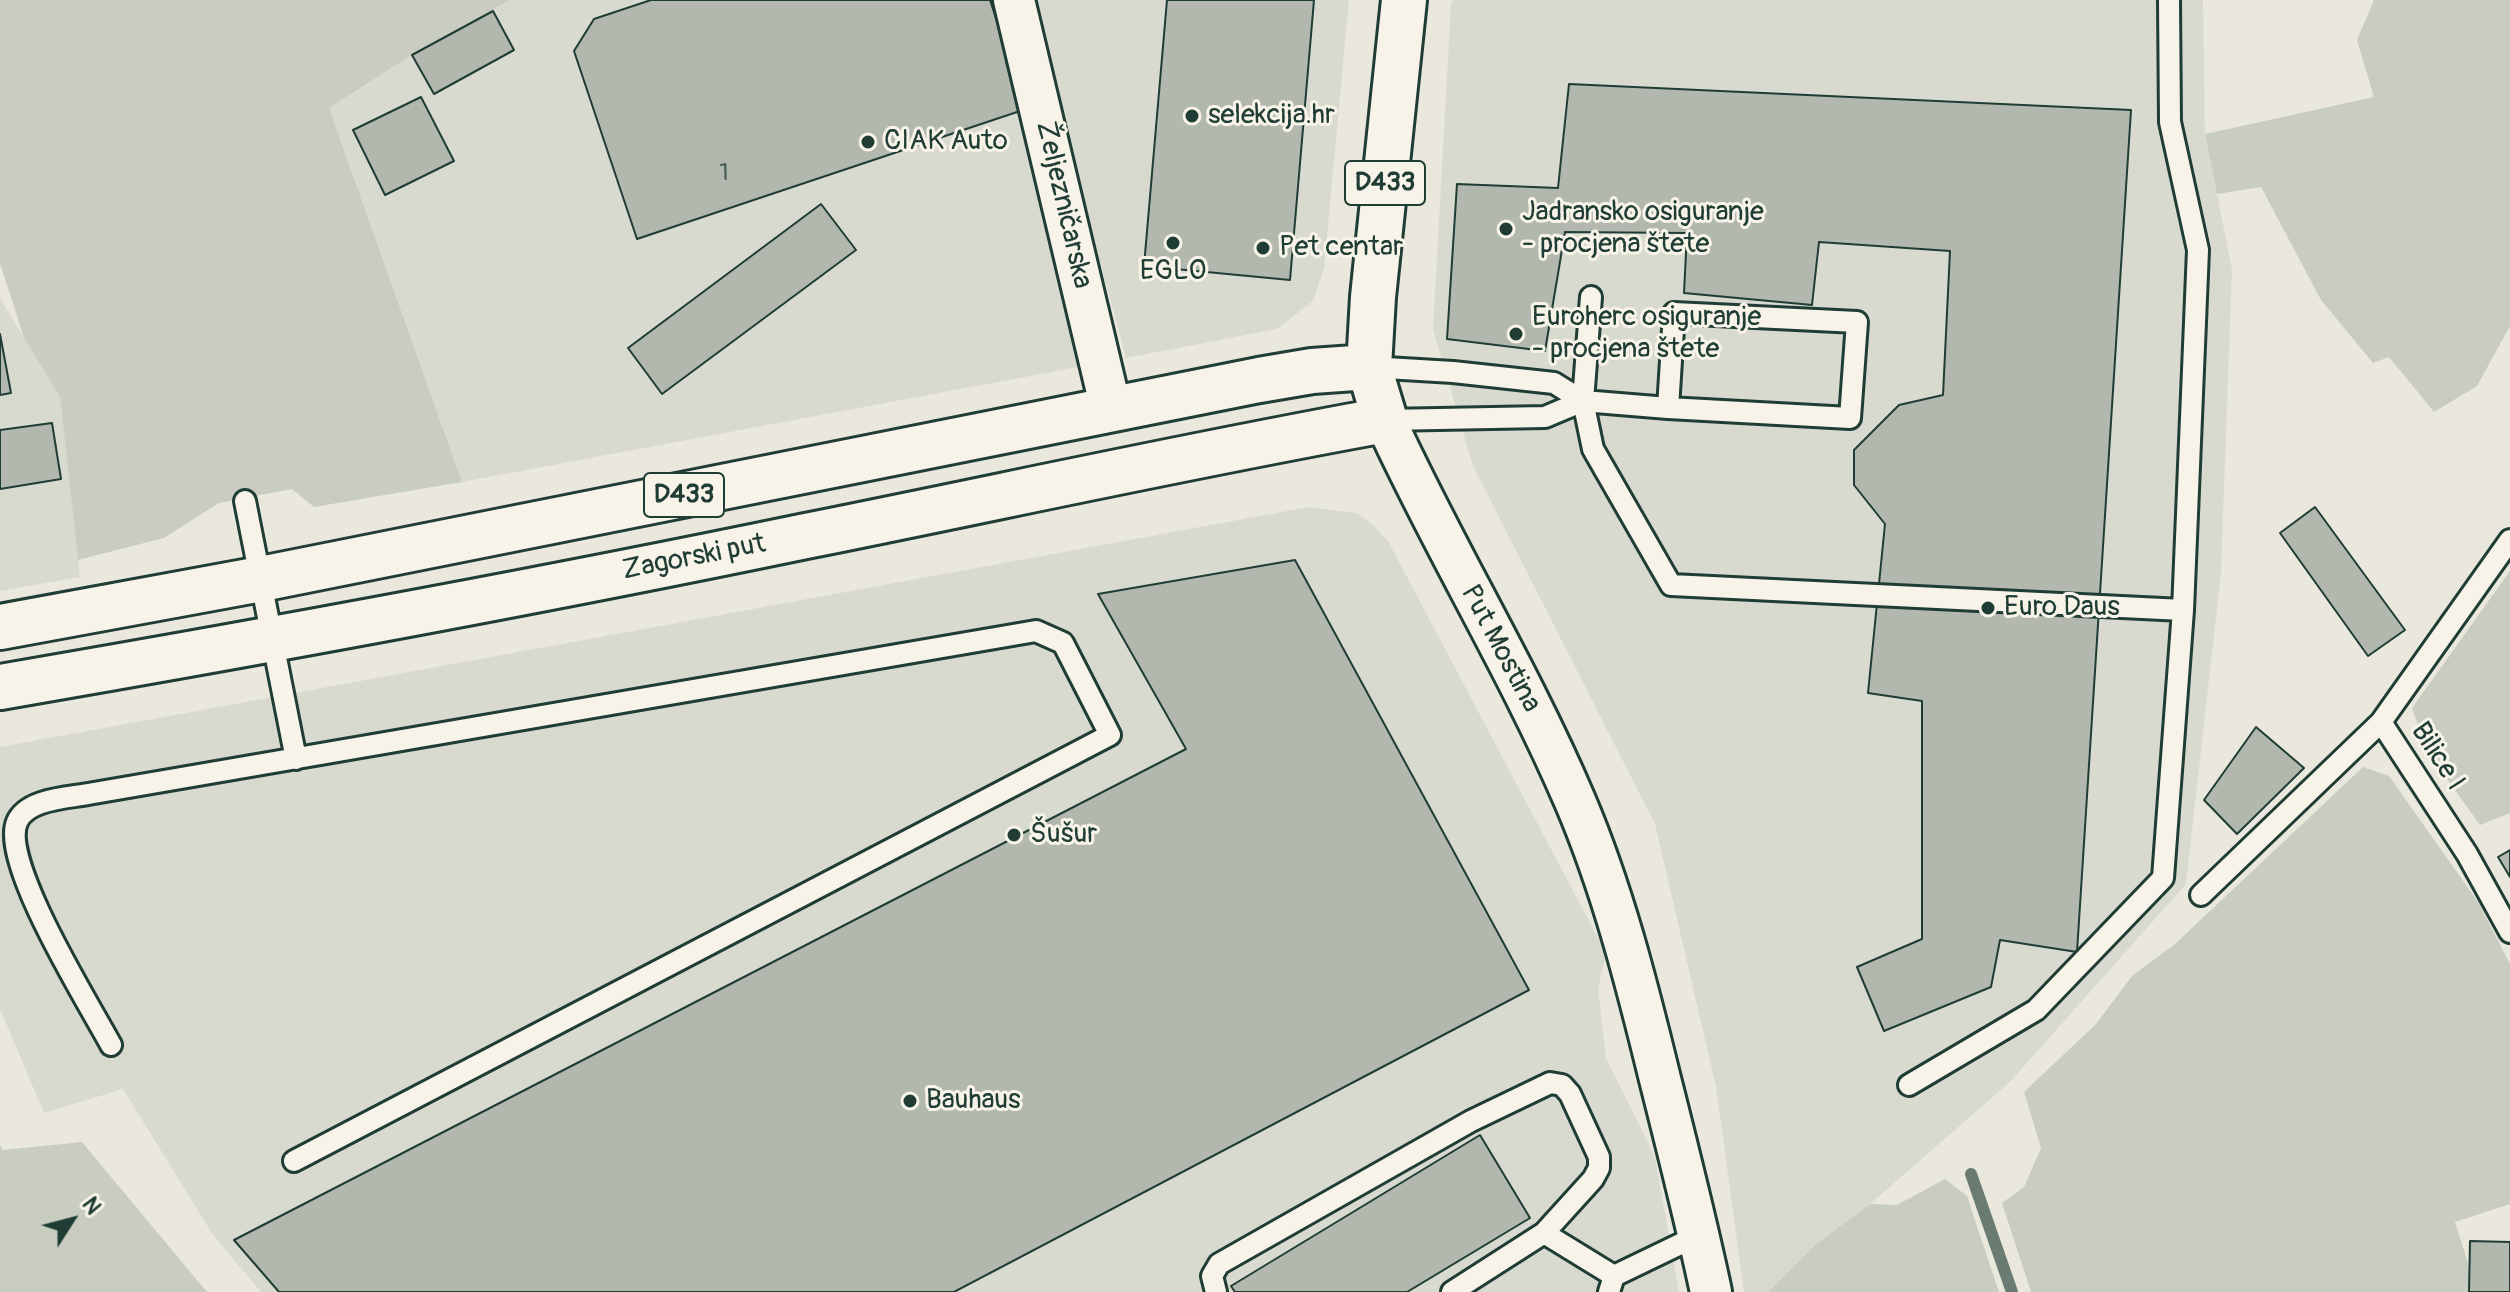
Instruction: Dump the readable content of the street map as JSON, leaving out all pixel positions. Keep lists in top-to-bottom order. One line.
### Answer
{"streets":{"main road":["D433","Zagorski put","Put Mostina"],"street":["Željezničarska"],"lane":["Bilice I"]},"crossings":[["D433","Željezničarska"],["D433","Put Mostina"],["Zagorski put","Put Mostina"]],"places":["selekcija.hr","CIAK Auto","Jadransko osiguranje - procjena štete","EGLO","Pet centar","Euroherc osiguranje - procjena štete","Euro Daus","Šušur","Bauhaus"],"house_numbers":["1"],"north":"top right"}
